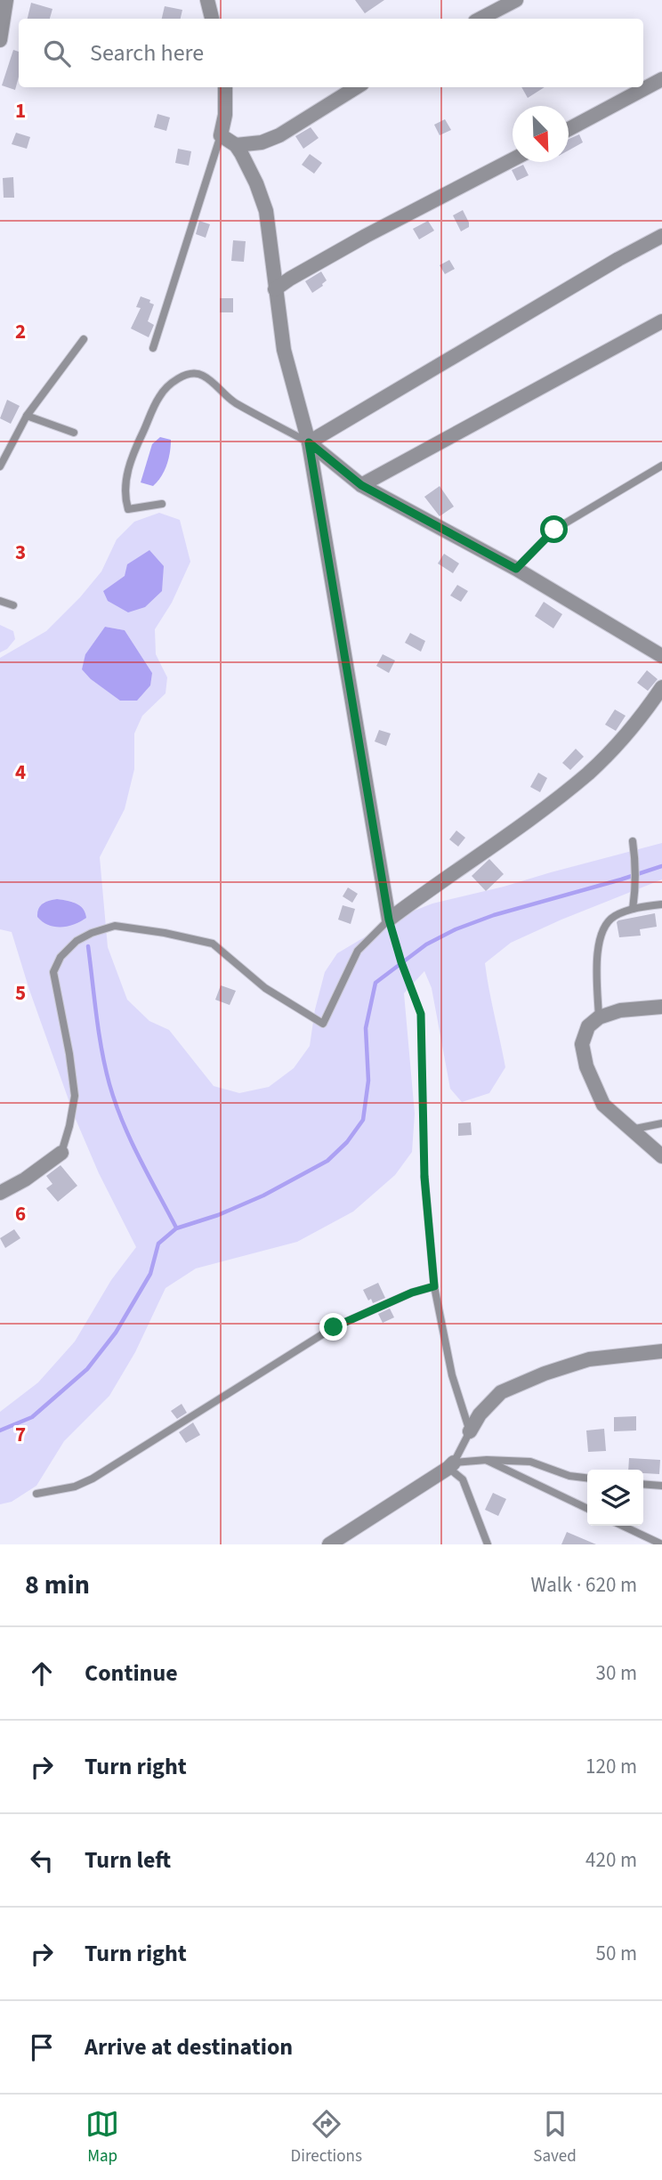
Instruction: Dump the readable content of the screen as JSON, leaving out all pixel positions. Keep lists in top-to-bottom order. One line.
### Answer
{"north":"bottom right","page":{"search":"Search here","heading":["8 min","Walk · 620 m"],"list":[["Continue","30 m"],["Turn right","120 m"],["Turn left","420 m"],["Turn right","50 m"],"Arrive at destination"],"nav":["Map","Directions","Saved"]},"grid":{"rows":["1","2","3","4","5","6","7"]}}
